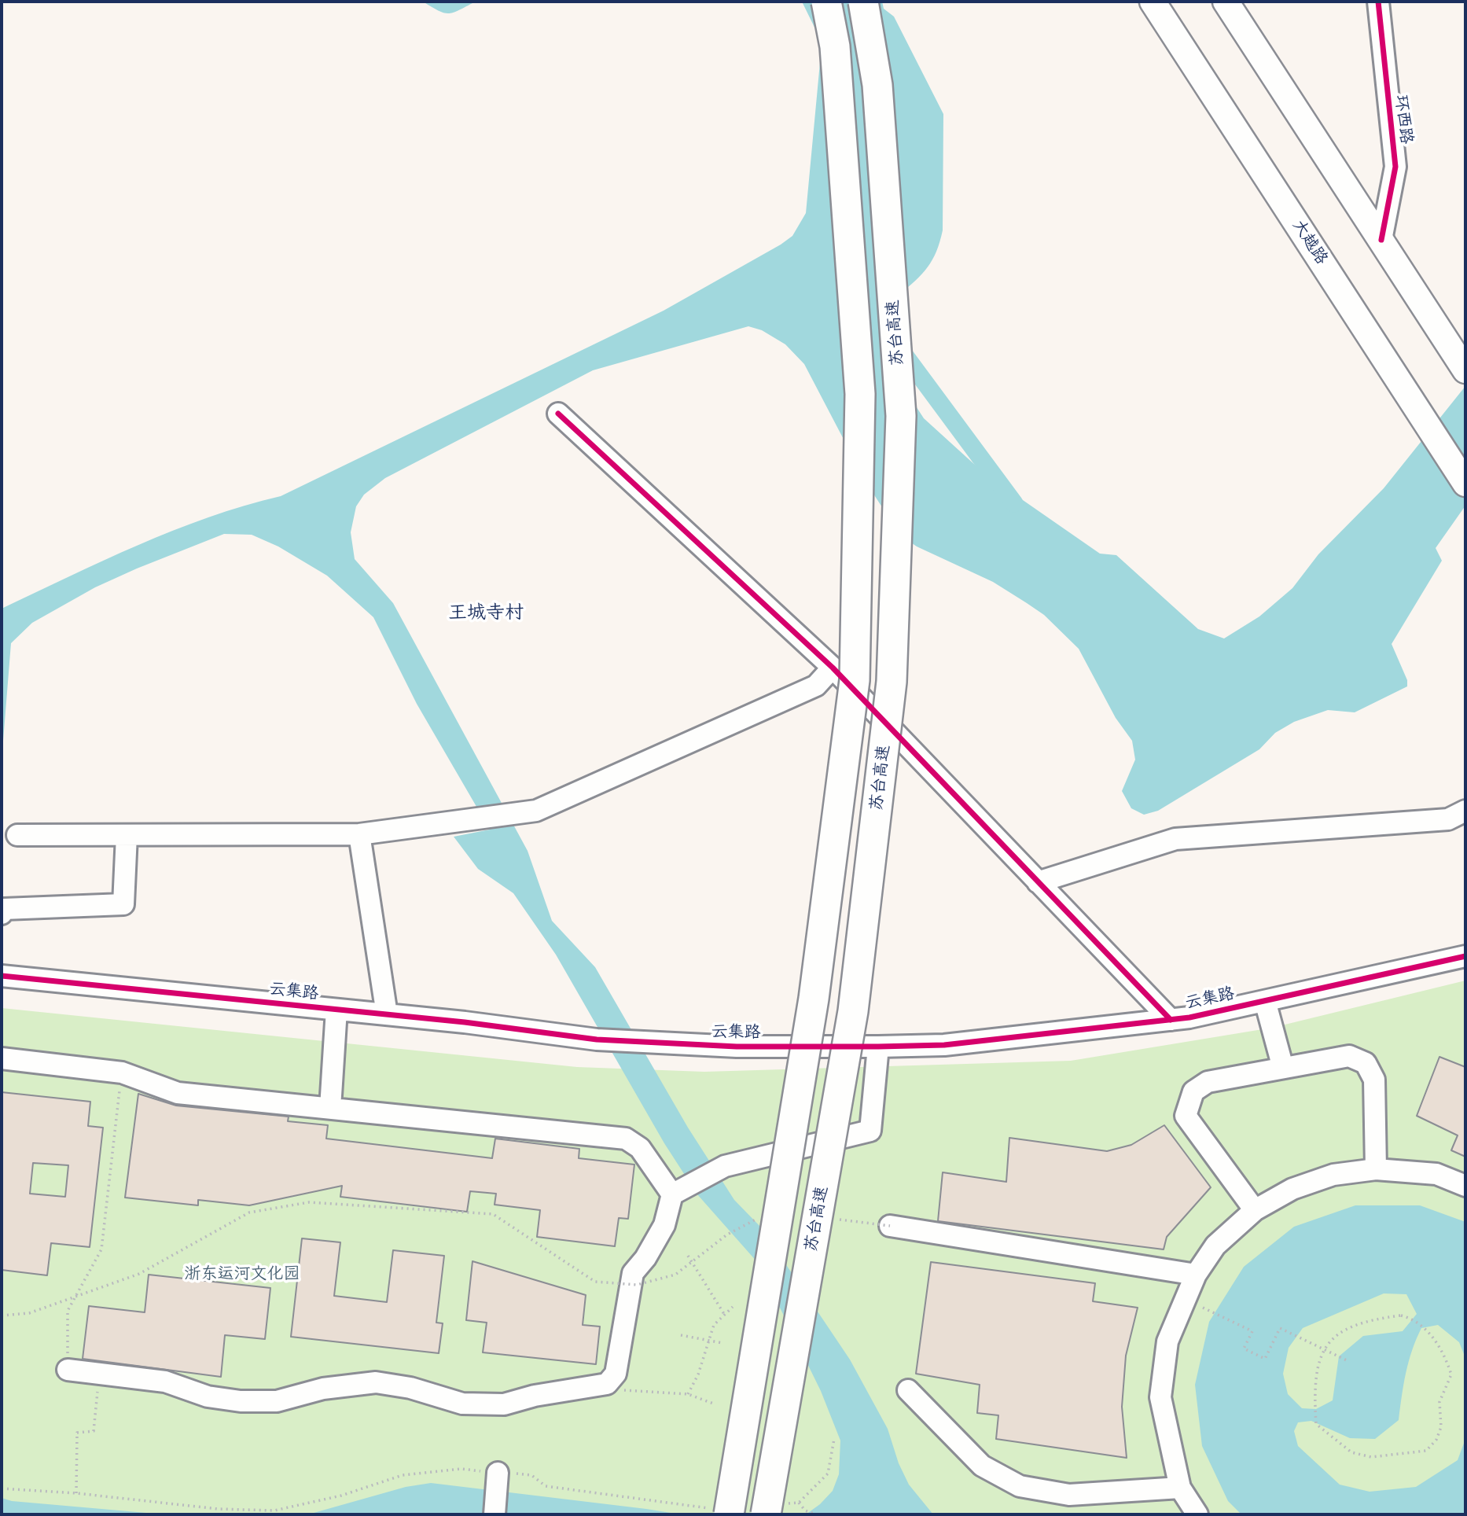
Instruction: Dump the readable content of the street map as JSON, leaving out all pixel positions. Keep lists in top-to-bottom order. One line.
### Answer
{"streets":{"highway":["苏台高速"],"main road":["大越路"],"street":["环西路","云集路"]},"districts":["王城寺村"],"parks":["浙东运河文化园"]}
